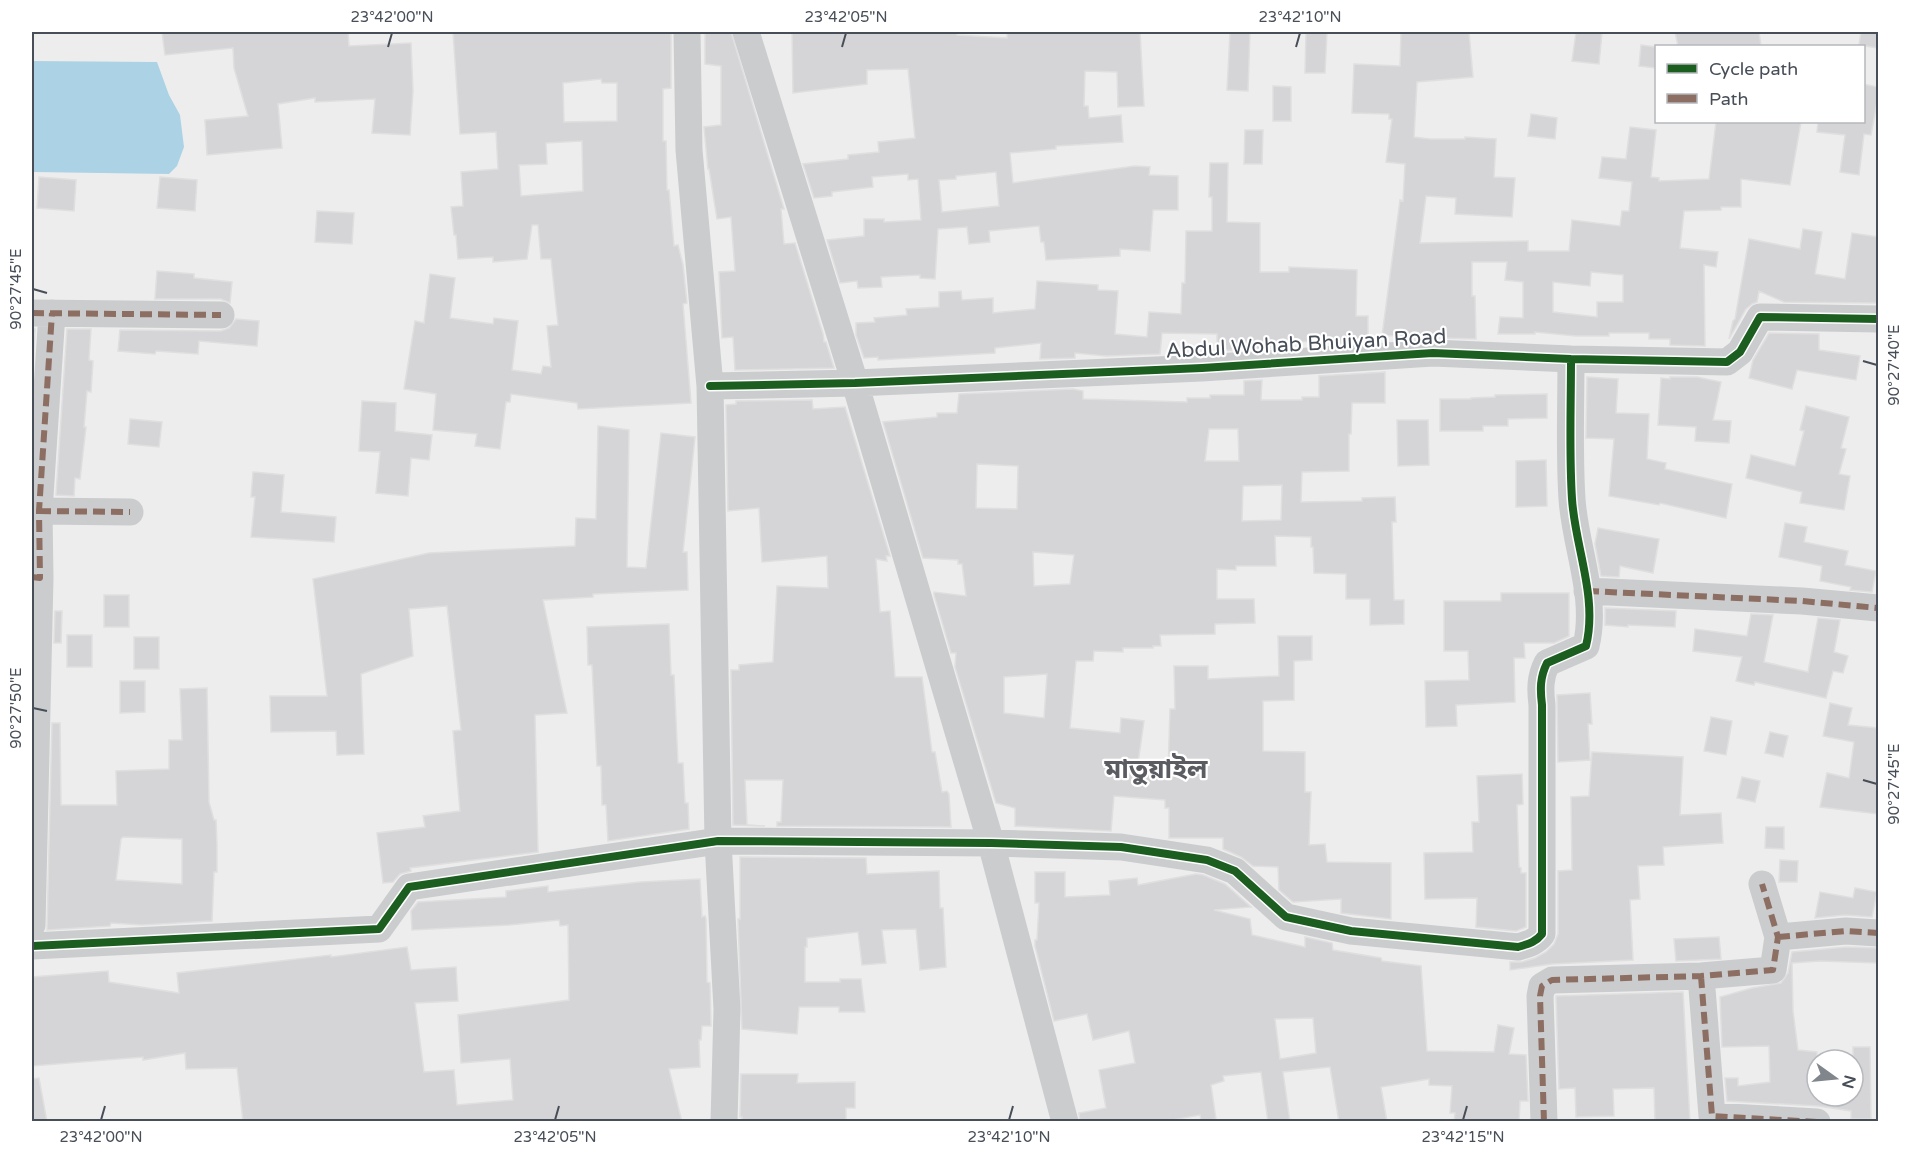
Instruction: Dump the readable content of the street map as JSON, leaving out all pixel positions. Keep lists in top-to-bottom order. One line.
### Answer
{"streets":{"street":["Abdul Wohab Bhuiyan Road"]},"districts":["মাতুয়াইল"],"legend":["Cycle path","Path"],"north":"right","coordinates":["23°42'00\"N","23°42'05\"N","23°42'10\"N","90°27'45\"E","90°27'40\"E","90°27'50\"E","23°42'15\"N"]}
